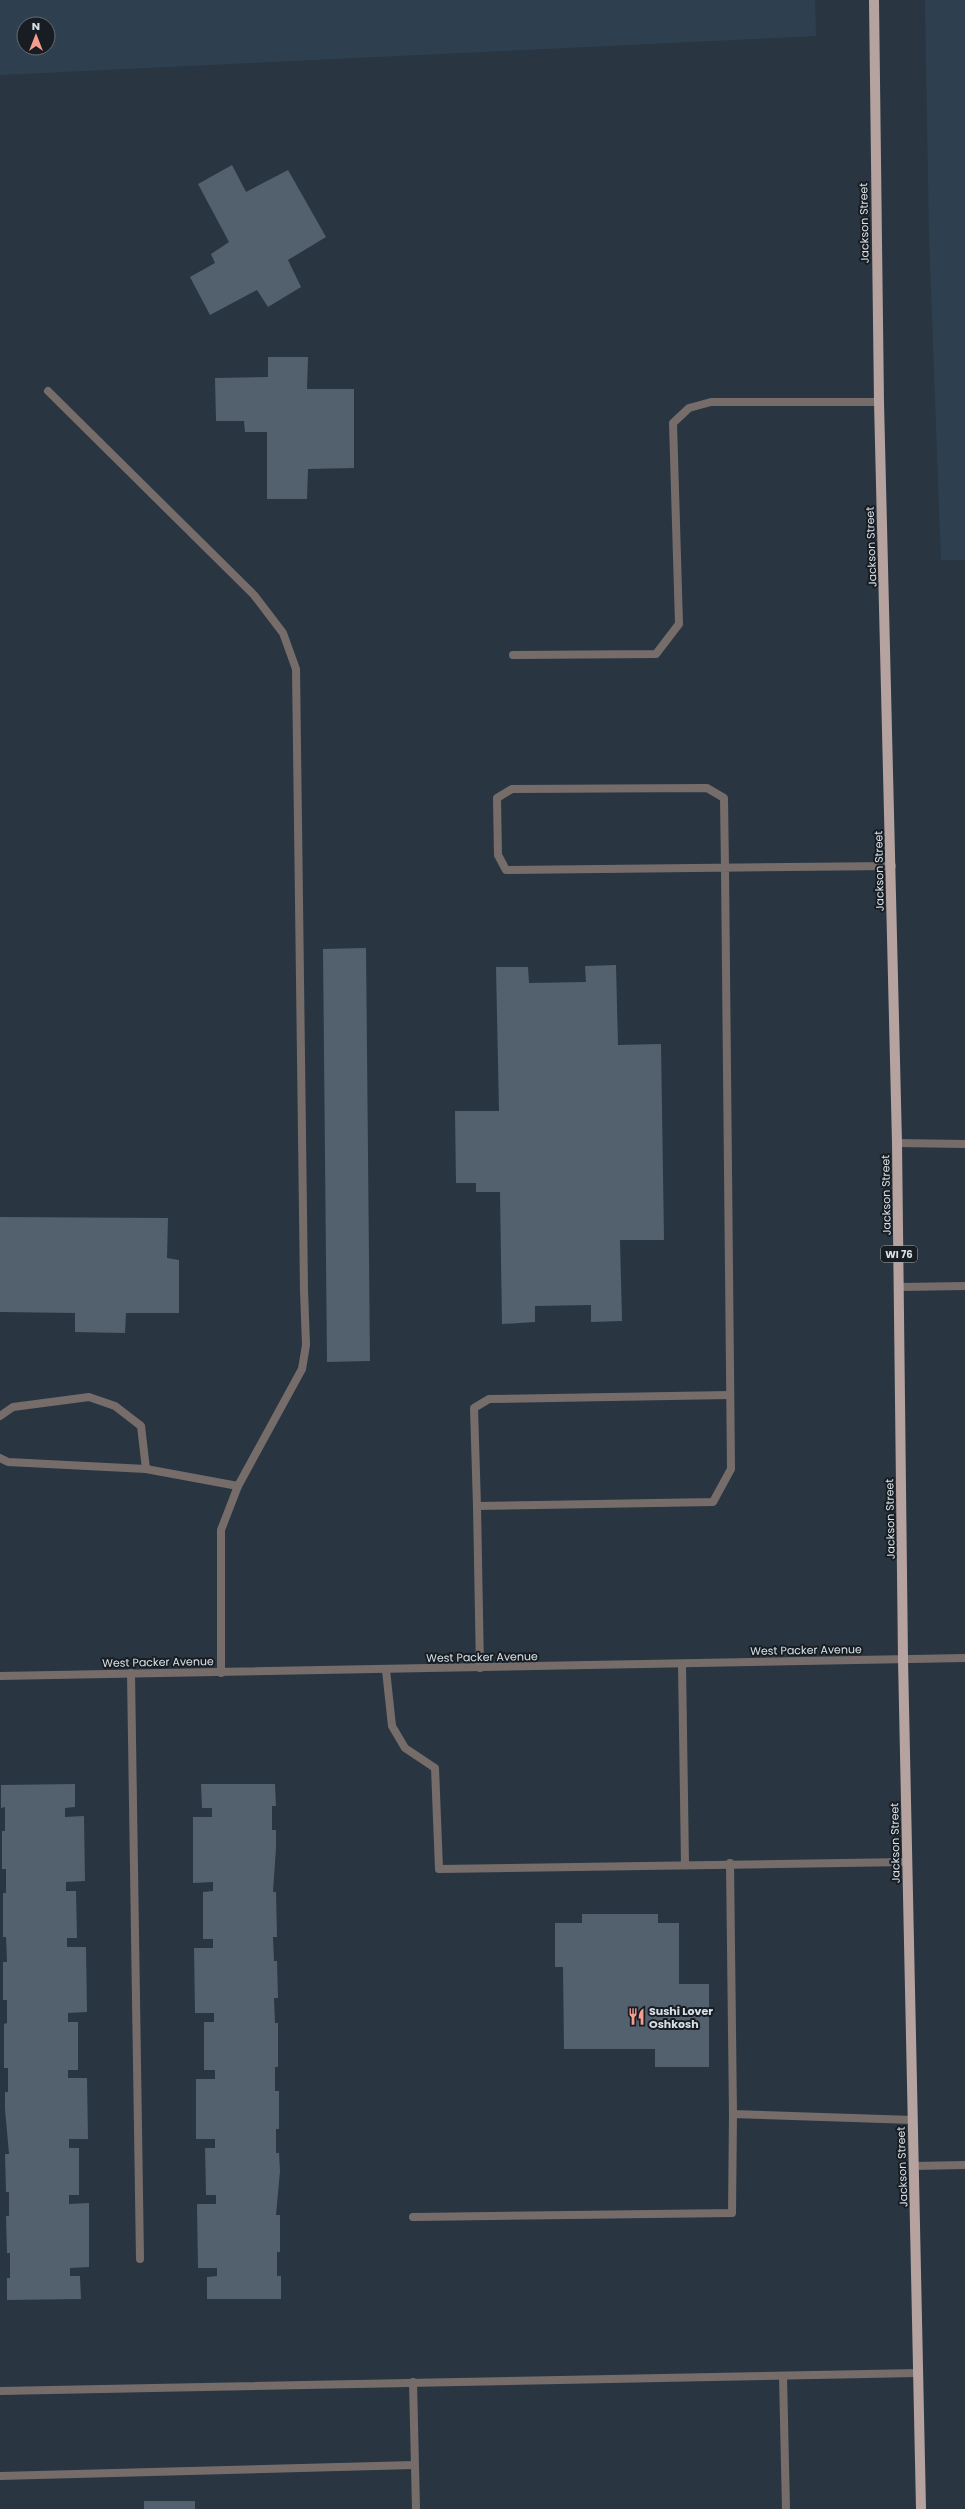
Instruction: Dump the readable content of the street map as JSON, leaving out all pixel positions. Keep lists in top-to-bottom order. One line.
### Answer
{"streets":{"main road":["Jackson Street","WI 76"],"street":["West Packer Avenue"]},"crossings":[["Jackson Street","West Packer Avenue"]],"places":{"restaurant":["Sushi Lover Oshkosh"]},"north":"top"}
